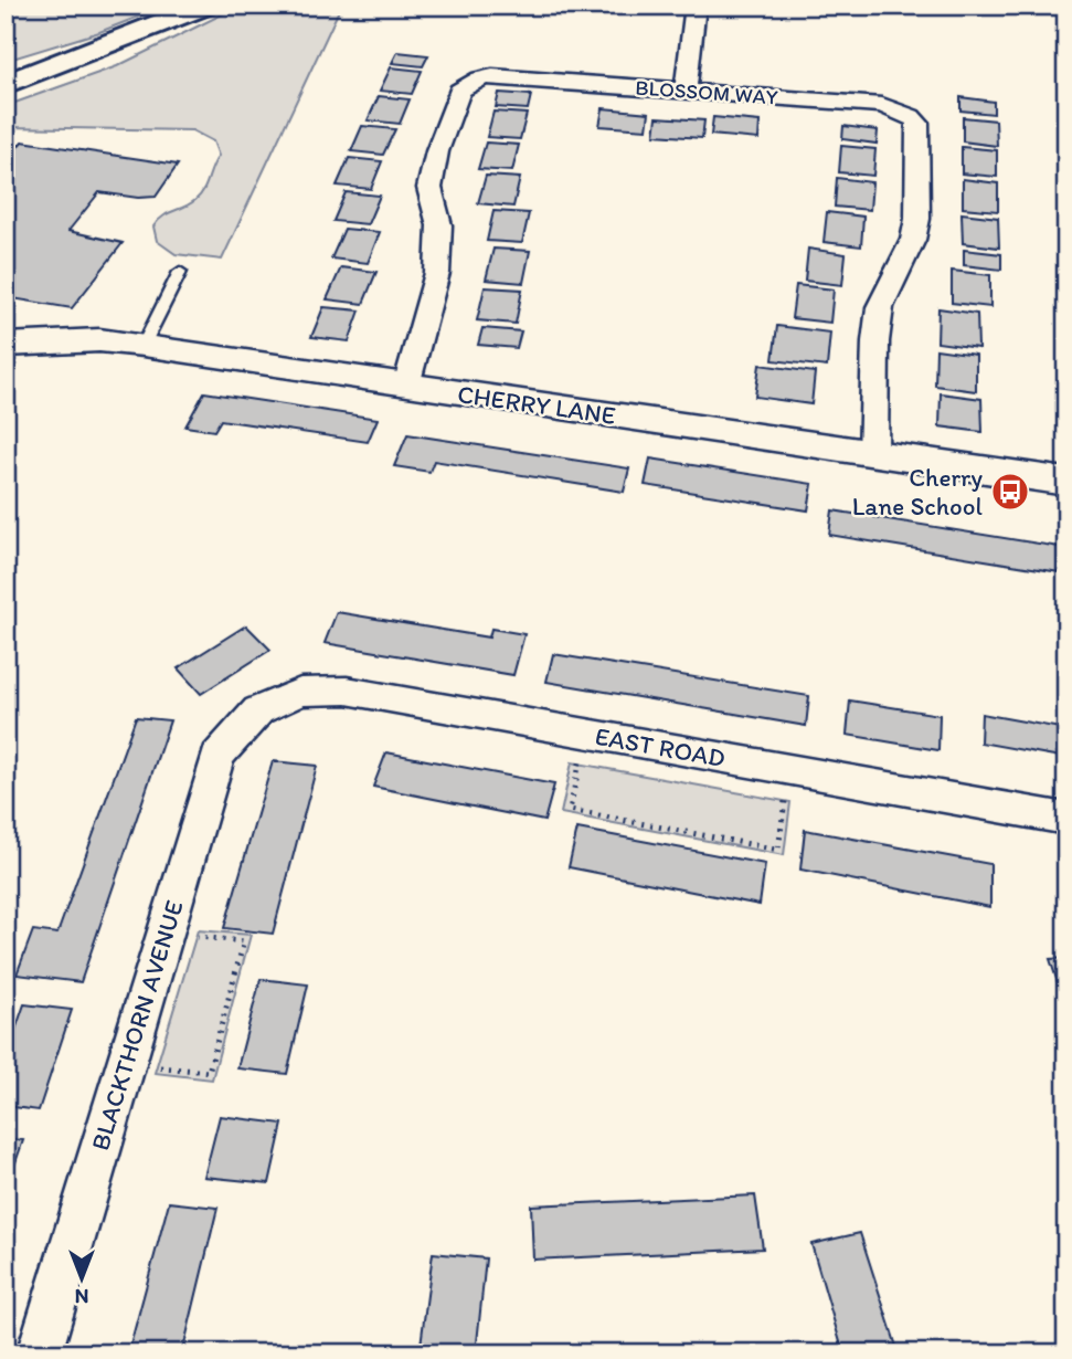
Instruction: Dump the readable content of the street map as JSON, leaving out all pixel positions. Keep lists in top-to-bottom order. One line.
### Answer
{"streets":{"street":["BLOSSOM WAY","CHERRY LANE","EAST ROAD","BLACKTHORN AVENUE"]},"crossings":[["BLOSSOM WAY","CHERRY LANE"],["EAST ROAD","BLACKTHORN AVENUE"]],"places":{"bus stop":["Cherry Lane School"]},"north":"bottom"}
